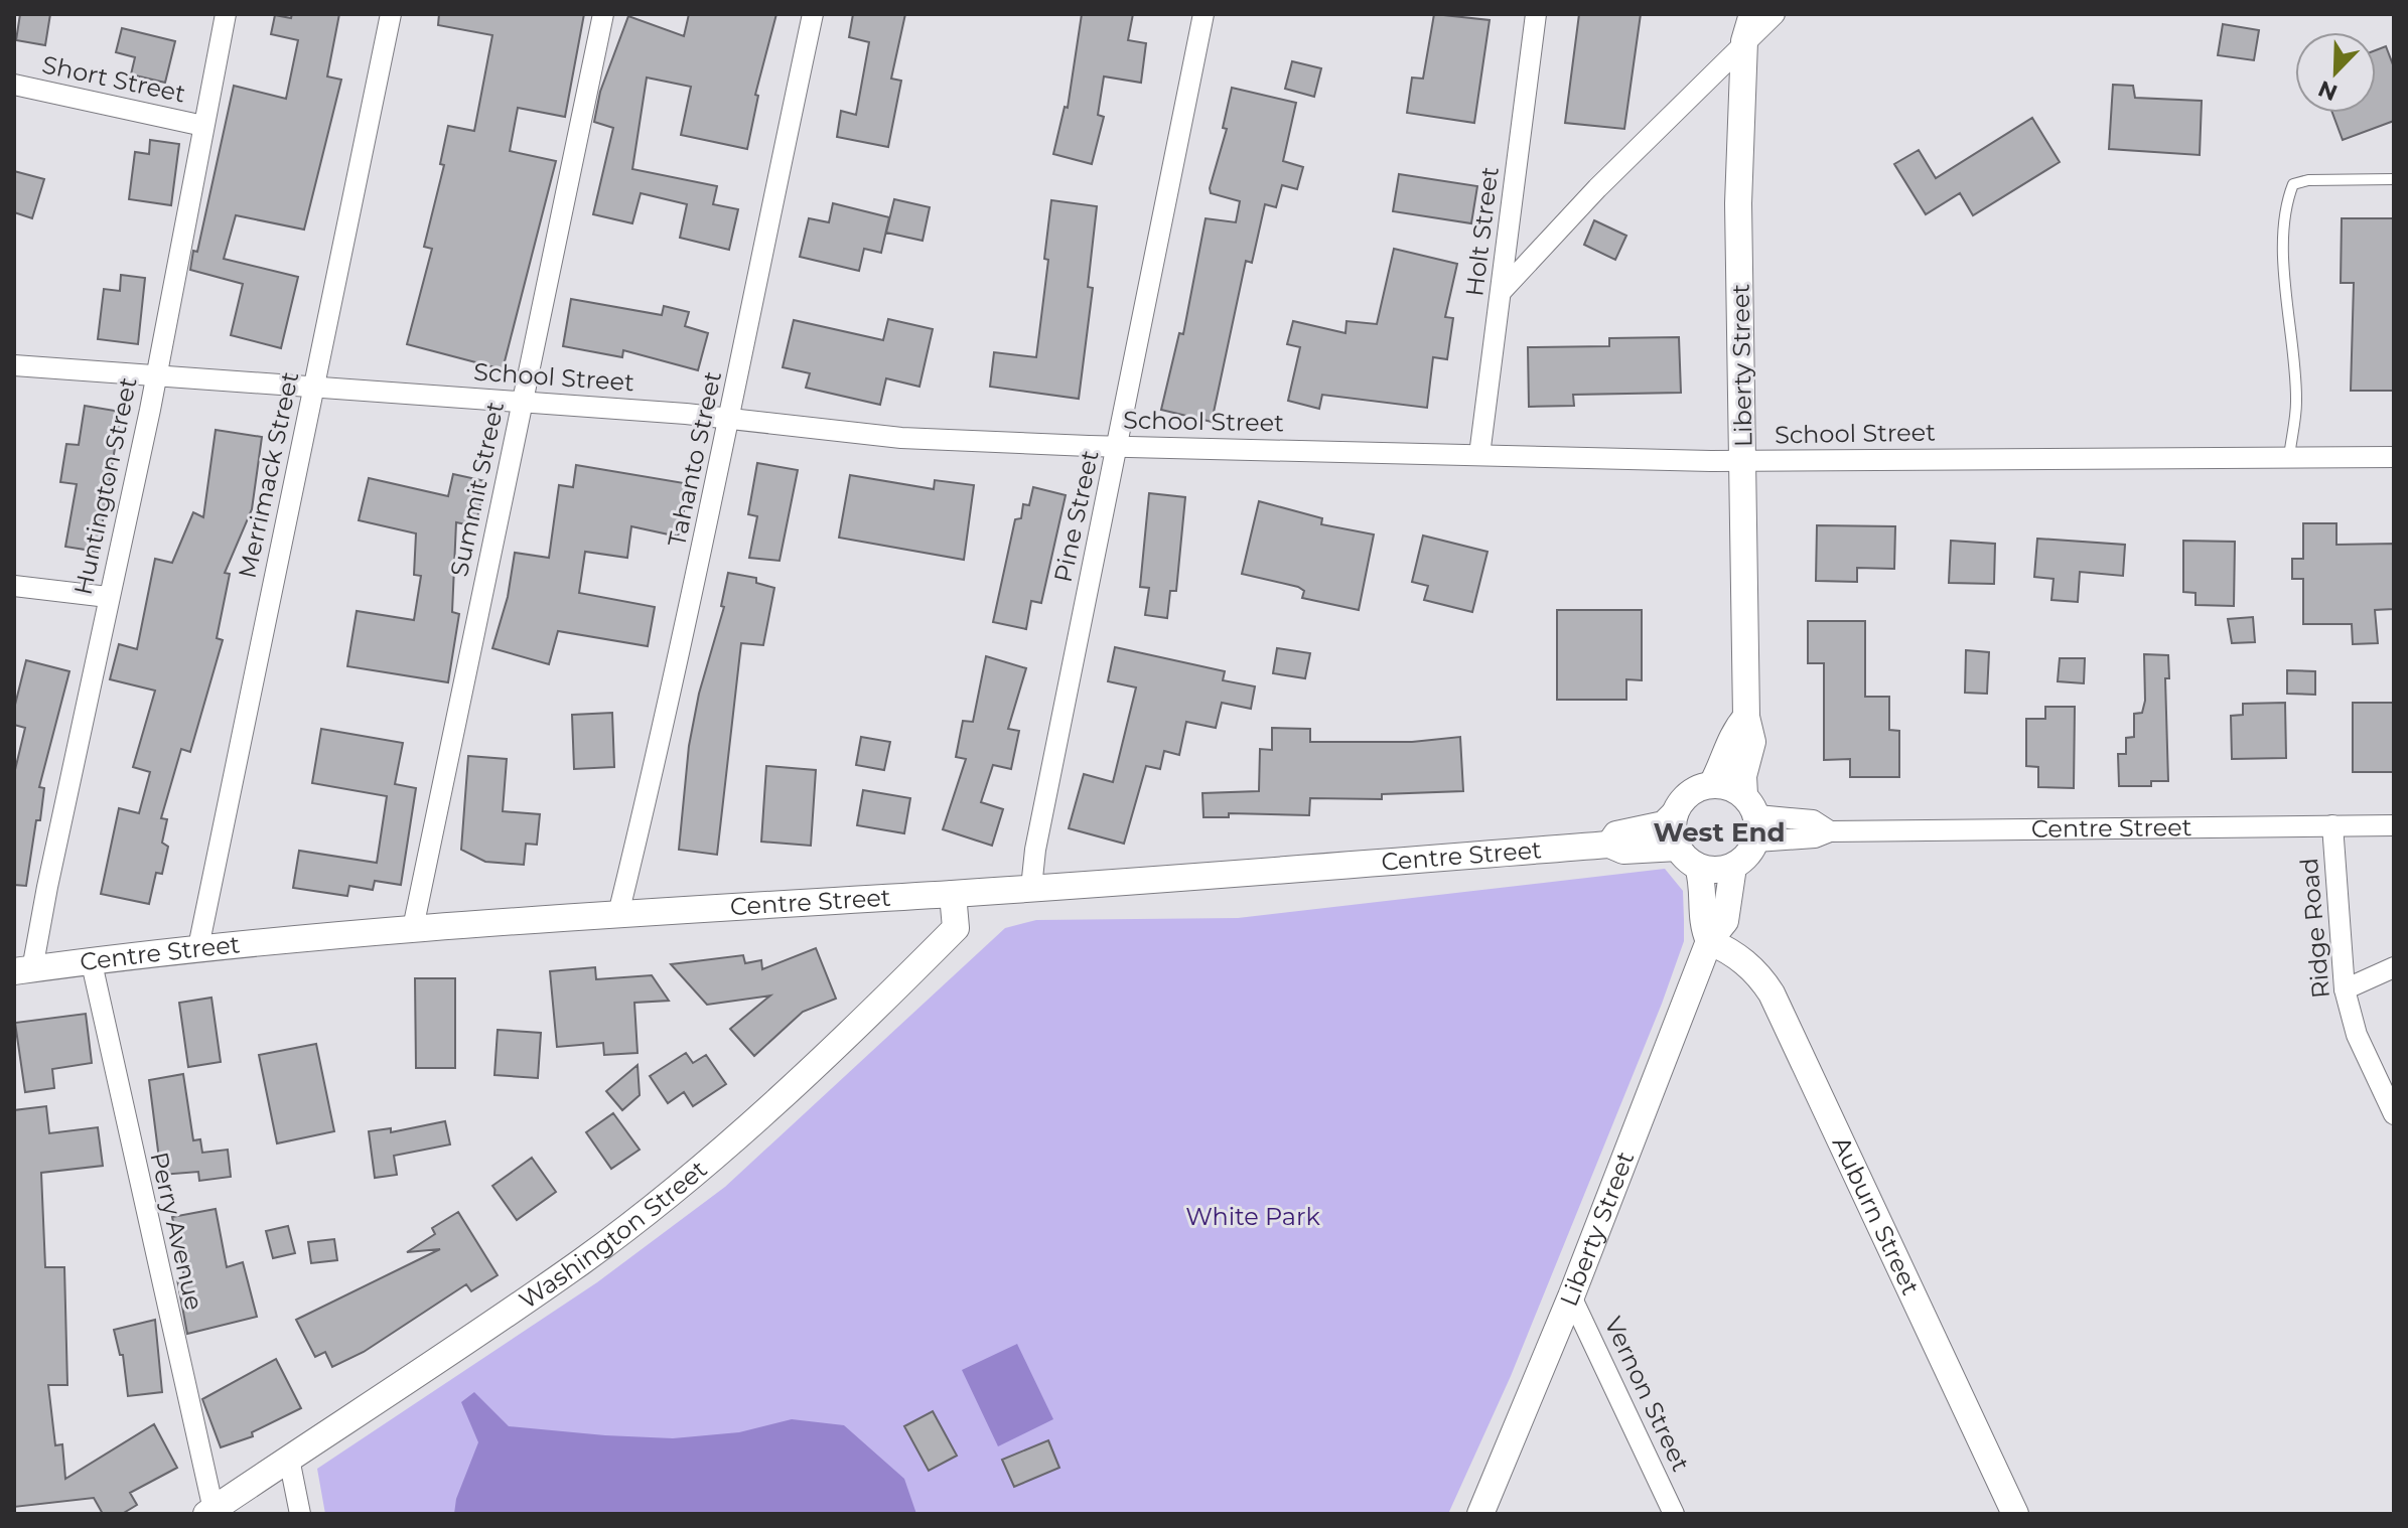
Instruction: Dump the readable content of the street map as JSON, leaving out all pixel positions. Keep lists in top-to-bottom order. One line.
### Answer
{"streets":{"street":["Short Street","Holt Street","Liberty Street","School Street","Tahanto Street","Merrimack Street","Huntington Street","Summit Street","Pine Street","Centre Street","Ridge Road","Auburn Street","Perry Avenue","Washington Street","Vernon Street"]},"crossings":[["Short Street","Huntington Street"],["Holt Street","School Street"],["Liberty Street","School Street"],["Liberty Street","Centre Street"],["Liberty Street","Auburn Street"],["Liberty Street","Vernon Street"],["School Street","Tahanto Street"],["School Street","Merrimack Street"],["School Street","Huntington Street"],["School Street","Summit Street"],["School Street","Pine Street"],["Tahanto Street","Centre Street"],["Merrimack Street","Centre Street"],["Huntington Street","Centre Street"],["Summit Street","Centre Street"],["Pine Street","Centre Street"],["Centre Street","Ridge Road"],["Centre Street","Perry Avenue"],["Centre Street","Washington Street"],["Perry Avenue","Washington Street"]],"districts":["West End"],"parks":["White Park"],"north":"bottom left"}
